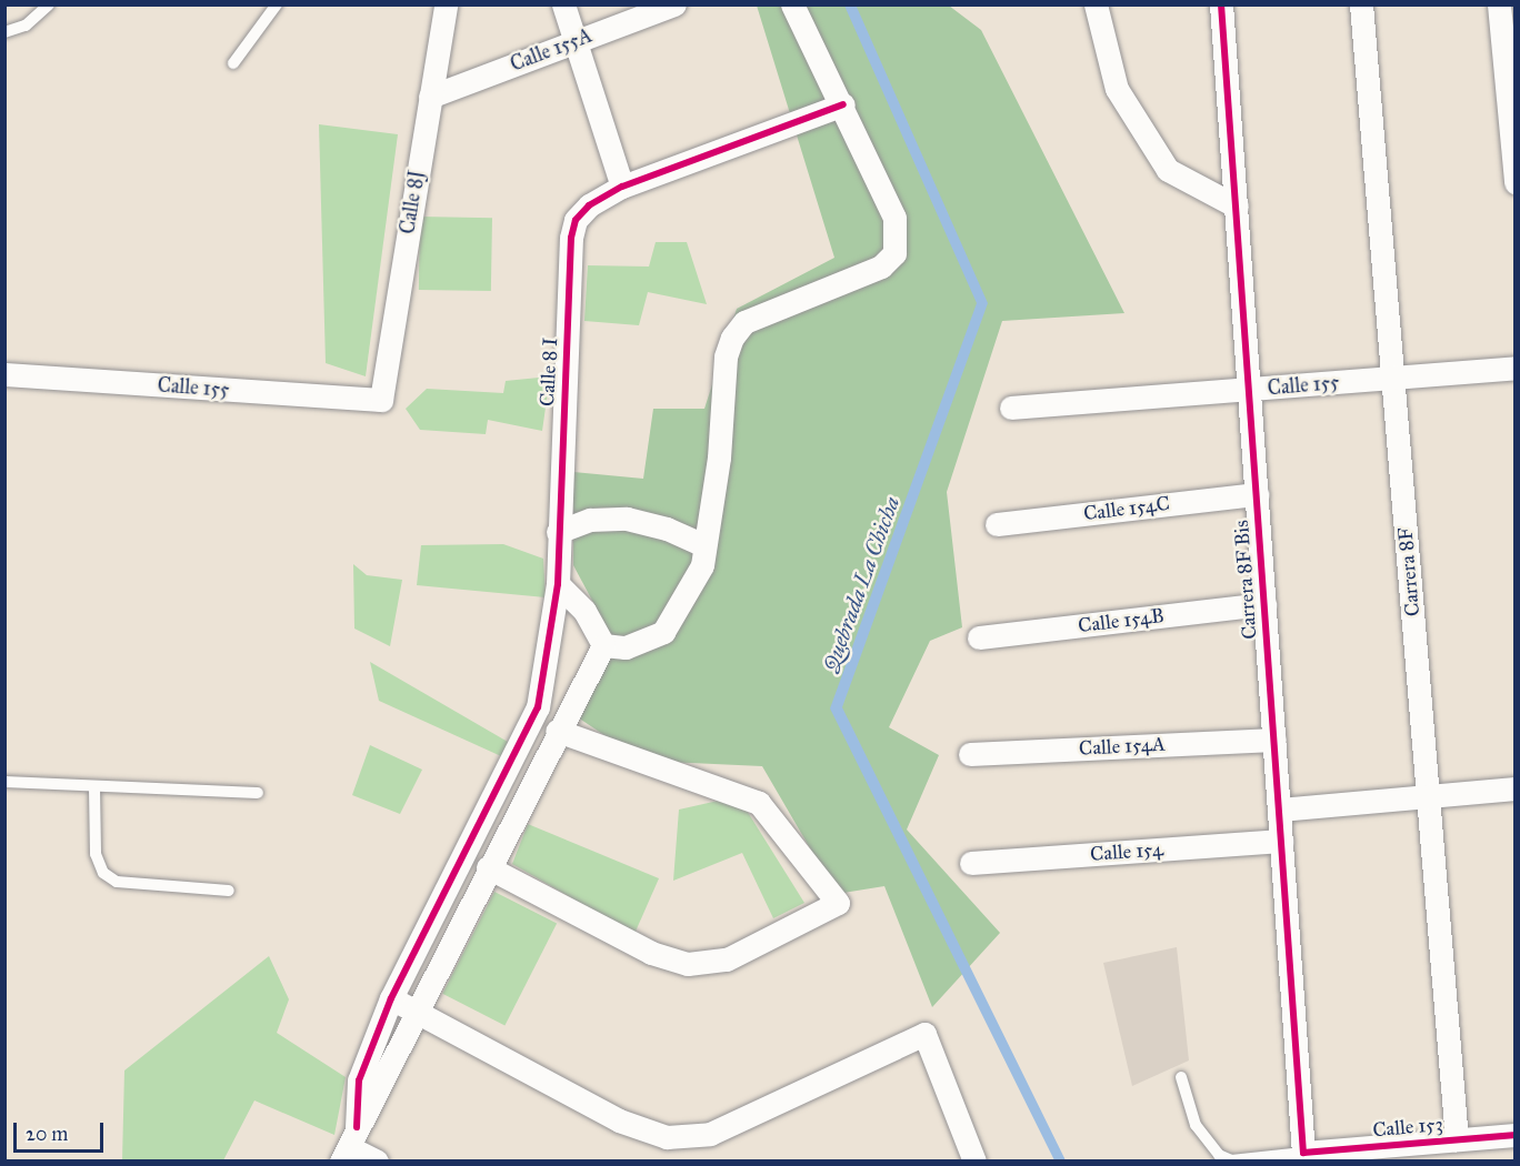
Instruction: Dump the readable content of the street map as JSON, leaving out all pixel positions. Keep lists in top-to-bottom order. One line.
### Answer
{"streets":{"street":["Calle 155A","Calle 8J","Calle 8 I","Calle 155","Calle 154C","Carrera 8F","Carrera 8F Bis","Calle 154B","Calle 154A","Calle 154","Calle 153"]},"crossings":[["Calle 155A","Calle 8J"],["Calle 8J","Calle 155"],["Calle 155","Carrera 8F"],["Calle 155","Carrera 8F Bis"],["Calle 154C","Carrera 8F Bis"],["Carrera 8F","Calle 153"],["Carrera 8F Bis","Calle 154B"],["Carrera 8F Bis","Calle 154A"],["Carrera 8F Bis","Calle 154"],["Carrera 8F Bis","Calle 153"]],"water":["Quebrada La Chicha"],"scale_bar":"20 m"}
